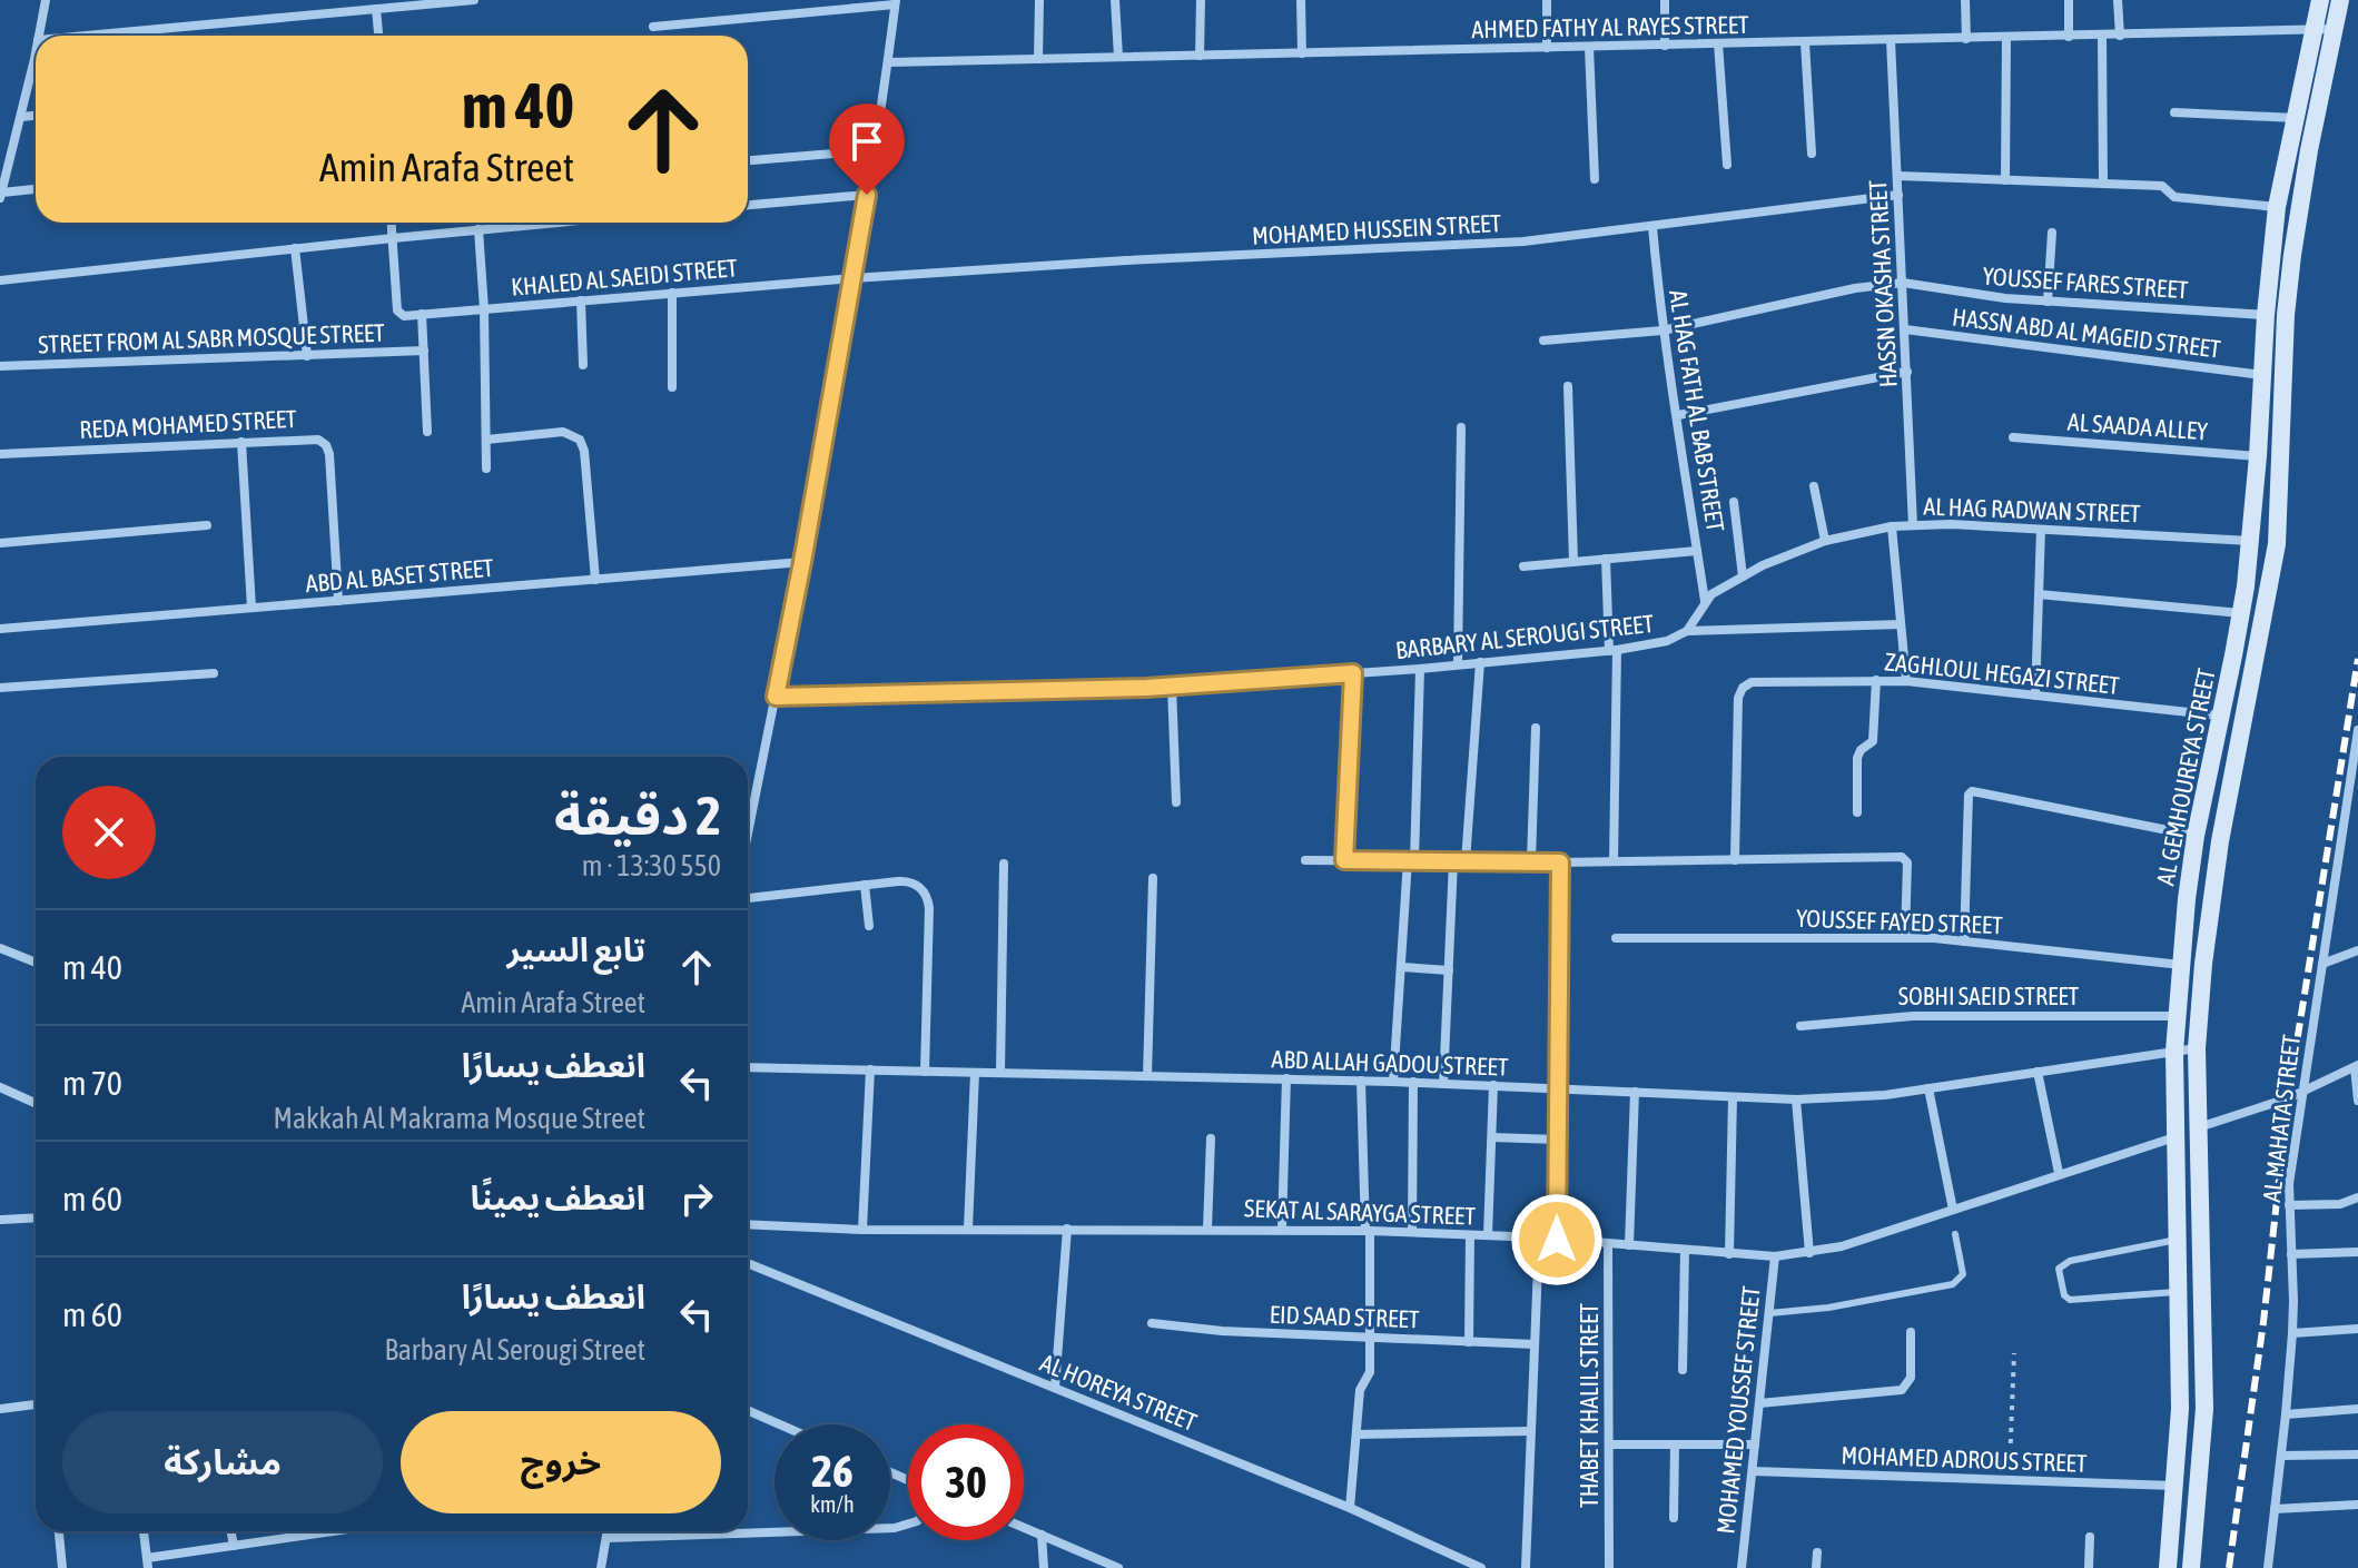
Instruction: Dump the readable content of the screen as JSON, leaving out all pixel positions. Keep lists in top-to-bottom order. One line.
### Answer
{"streets":{"main road":["AL GEMHOUREYA STREET"],"street":["AHMED FATHY AL RAYES STREET","MOHAMED HUSSEIN STREET","KHALED AL SAEIDI STREET","YOUSSEF FARES STREET","HASSN OKASHA STREET","HASSN ABD AL MAGEID STREET","STREET FROM AL SABR MOSQUE STREET","AL HAG FATH AL BAB STREET","REDA MOHAMED STREET","AL SAADA ALLEY","AL HAG RADWAN STREET","ABD AL BASET STREET","BARBARY AL SEROUGI STREET","ZAGHLOUL HEGAZI STREET","YOUSSEF FAYED STREET","SOBHI SAEID STREET","ABD ALLAH GADOU STREET","AL MAHATA STREET","SEKAT AL SARAYGA STREET","EID SAAD STREET","AL HOREYA STREET","THABET KHALIL STREET","MOHAMED YOUSSEF STREET","MOHAMED ADROUS STREET"]},"crossings":[["AHMED FATHY AL RAYES STREET","HASSN OKASHA STREET"],["AHMED FATHY AL RAYES STREET","AL GEMHOUREYA STREET"],["MOHAMED HUSSEIN STREET","KHALED AL SAEIDI STREET"],["MOHAMED HUSSEIN STREET","HASSN OKASHA STREET"],["MOHAMED HUSSEIN STREET","AL HAG FATH AL BAB STREET"],["YOUSSEF FARES STREET","HASSN OKASHA STREET"],["YOUSSEF FARES STREET","AL HAG FATH AL BAB STREET"],["YOUSSEF FARES STREET","AL GEMHOUREYA STREET"],["HASSN OKASHA STREET","HASSN ABD AL MAGEID STREET"],["HASSN OKASHA STREET","AL HAG RADWAN STREET"],["HASSN ABD AL MAGEID STREET","AL GEMHOUREYA STREET"],["AL HAG FATH AL BAB STREET","AL HAG RADWAN STREET"],["REDA MOHAMED STREET","ABD AL BASET STREET"],["AL SAADA ALLEY","AL GEMHOUREYA STREET"],["AL HAG RADWAN STREET","BARBARY AL SEROUGI STREET"],["AL HAG RADWAN STREET","AL GEMHOUREYA STREET"],["ZAGHLOUL HEGAZI STREET","AL GEMHOUREYA STREET"],["AL GEMHOUREYA STREET","YOUSSEF FAYED STREET"],["AL GEMHOUREYA STREET","SOBHI SAEID STREET"],["AL GEMHOUREYA STREET","ABD ALLAH GADOU STREET"],["AL GEMHOUREYA STREET","SEKAT AL SARAYGA STREET"],["AL GEMHOUREYA STREET","MOHAMED ADROUS STREET"],["SEKAT AL SARAYGA STREET","THABET KHALIL STREET"],["SEKAT AL SARAYGA STREET","MOHAMED YOUSSEF STREET"],["MOHAMED YOUSSEF STREET","MOHAMED ADROUS STREET"]],"page":{"turn":["40 m","Amin Arafa Street"],"heading":["2 دقيقة","550 m · 13:30"],"list":[{"name":"تابع السير","note":"Amin Arafa Street","value":"40 m"},{"name":"انعطف يسارًا","note":"Makkah Al Makrama Mosque Street","value":"70 m"},{"name":"انعطف يمينًا","value":"60 m"},{"name":"انعطف يسارًا","note":"Barbary Al Serougi Street","value":"60 m"}],"buttons":["خروج","مشاركة"],"speed":"26 km/h","limit":"30"}}
